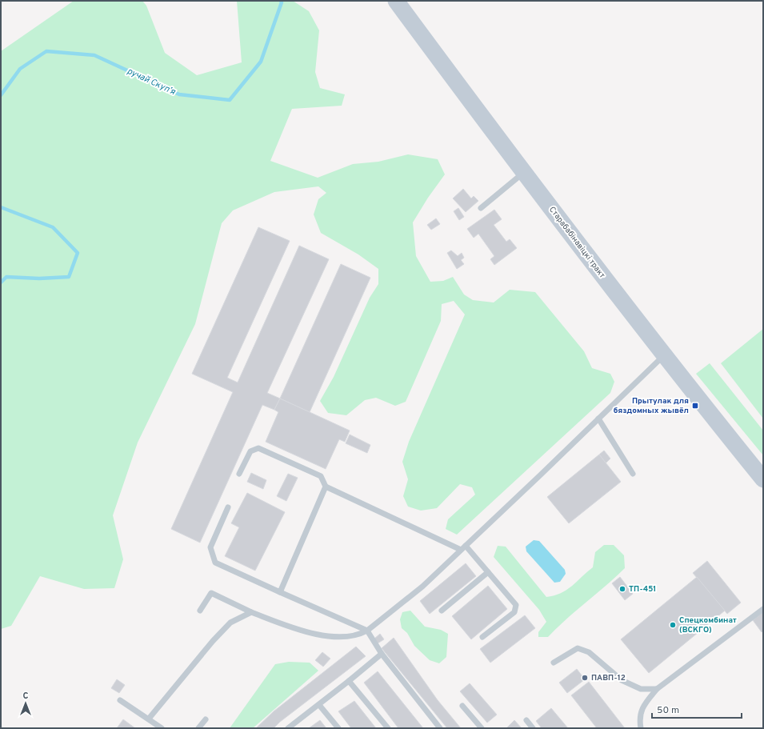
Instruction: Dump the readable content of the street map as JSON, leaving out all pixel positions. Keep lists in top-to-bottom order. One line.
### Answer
{"streets":{"street":["Старабабінавіцкі тракт"]},"water":["ручай Скупʼя"],"places":{"transit":["Прытулак для бяздомных жывёл"],"other":["ТП-451","Спецкомбинат (ВСКГО)","ПАВП-12"]},"scale_bar":"50 m","north":"top"}
